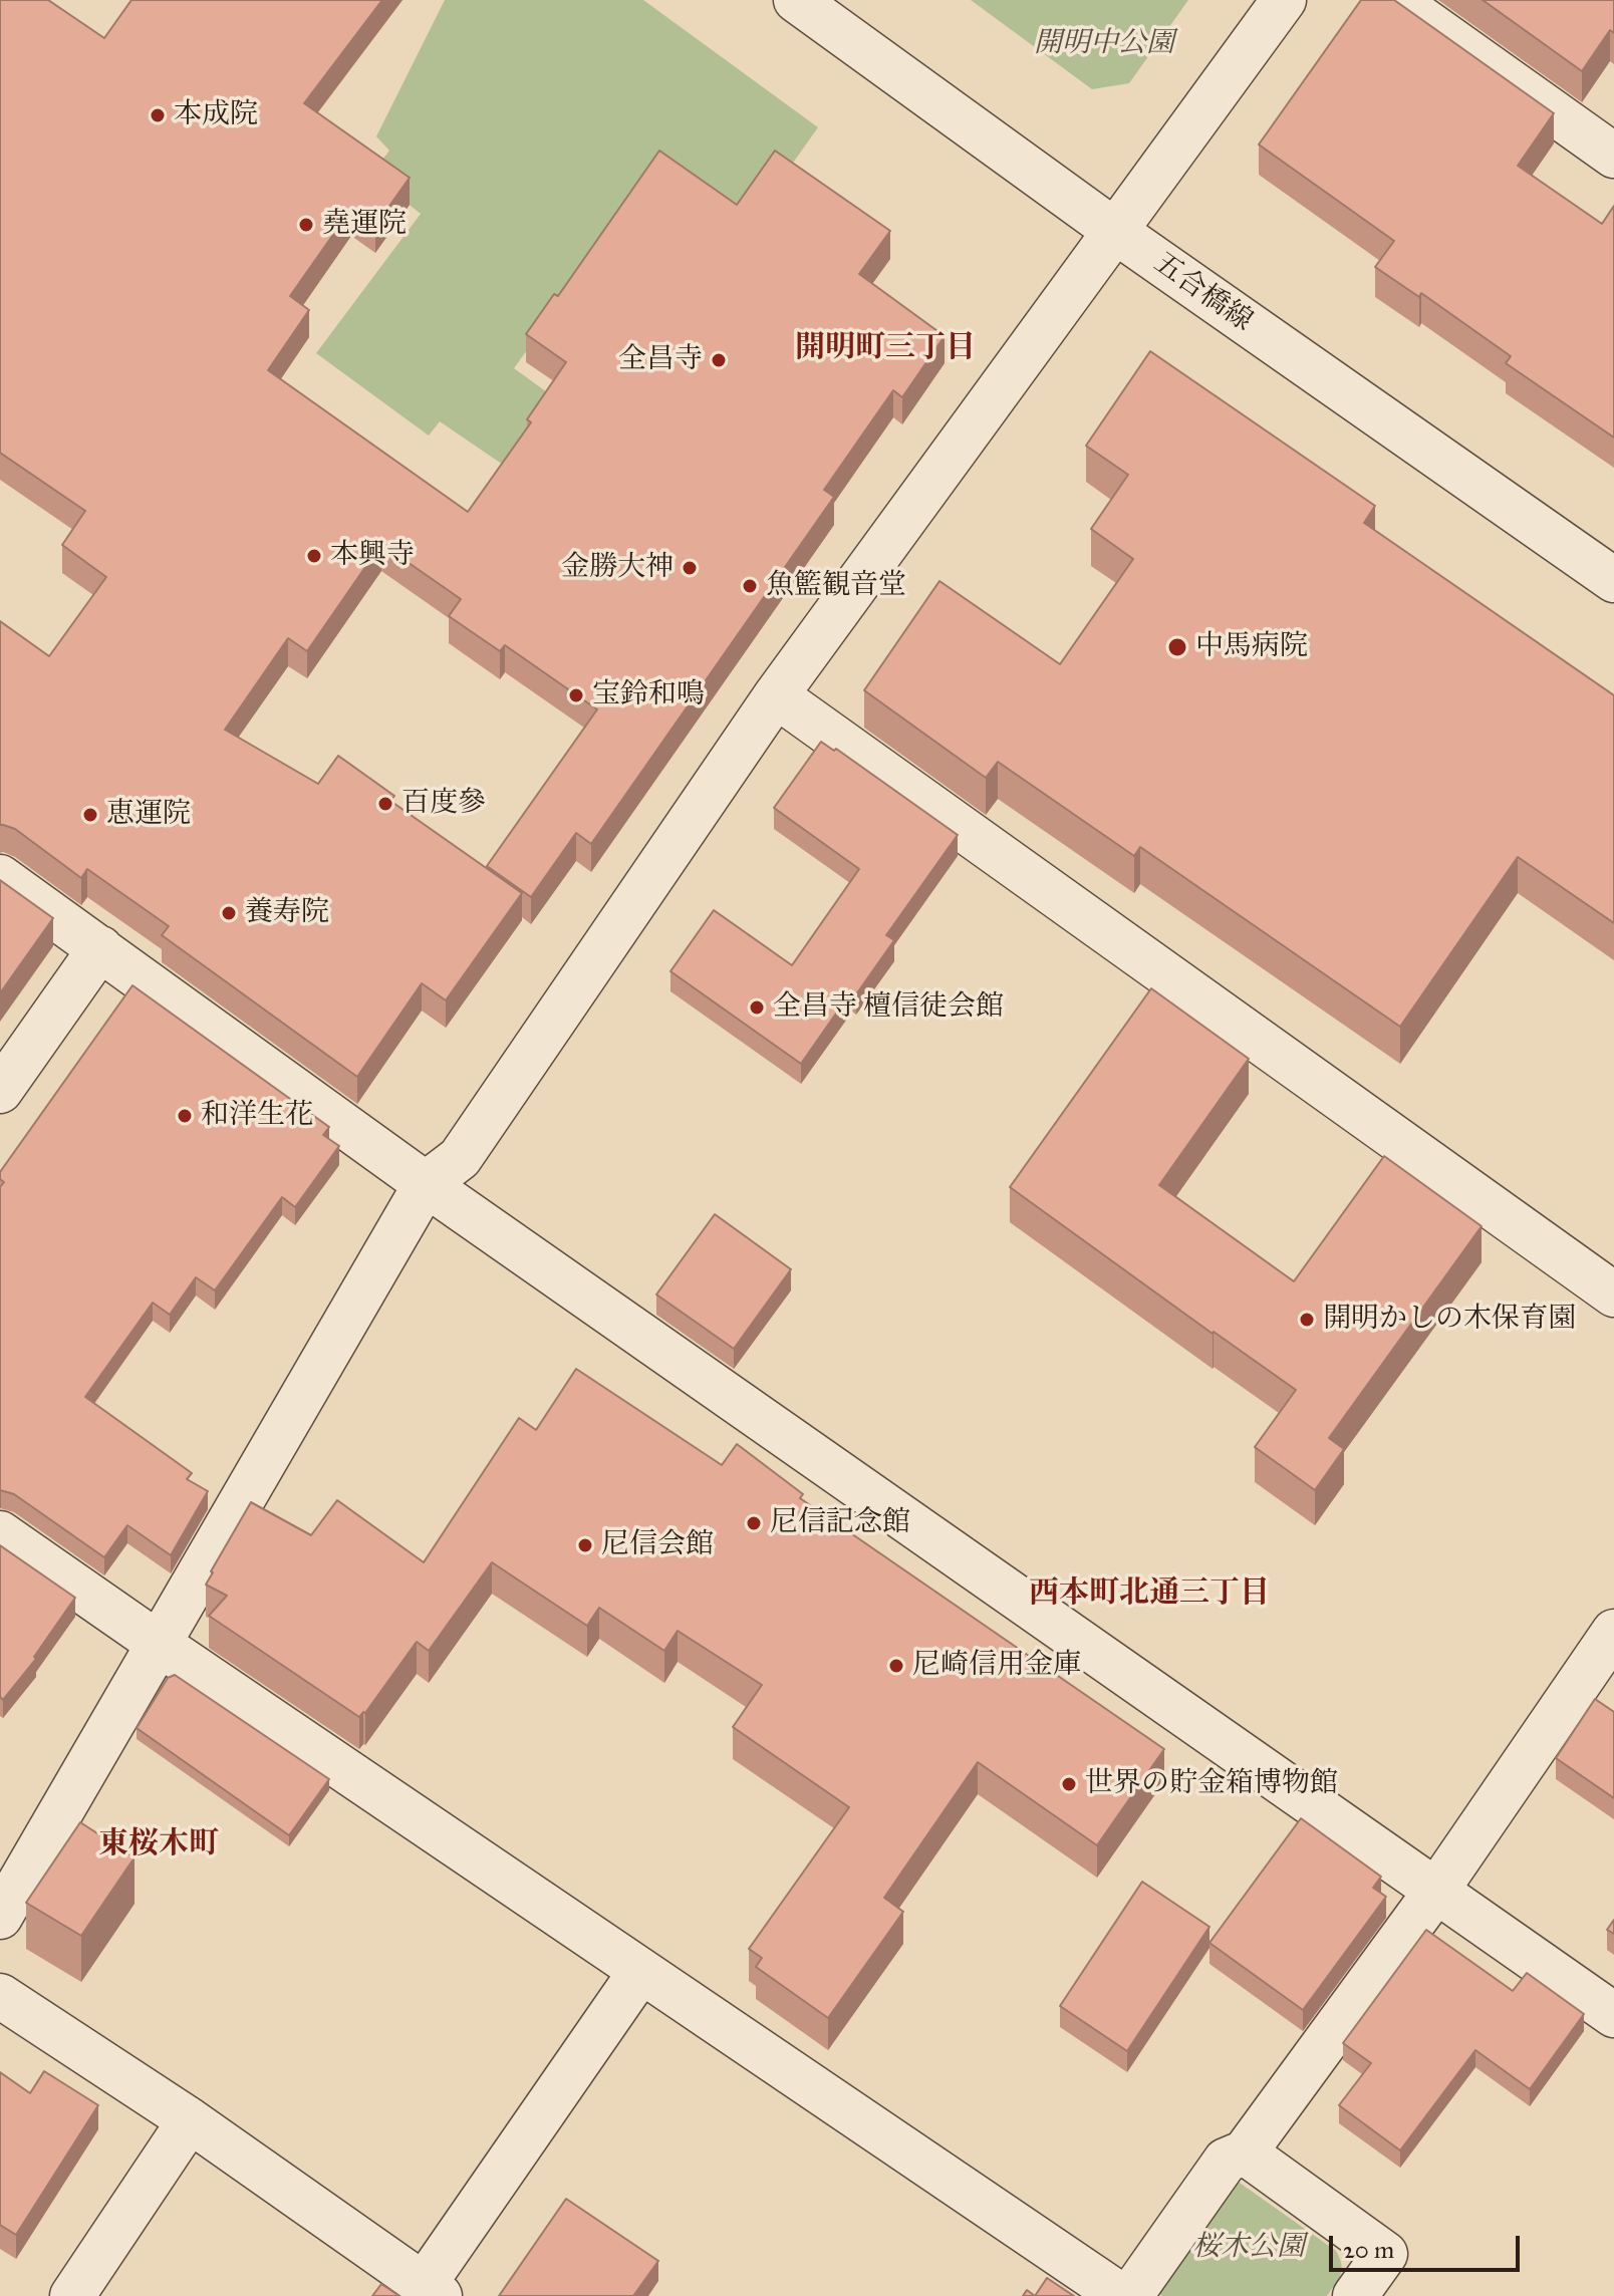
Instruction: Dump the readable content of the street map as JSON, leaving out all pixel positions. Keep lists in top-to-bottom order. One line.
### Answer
{"streets":{"street":["五合橋線"]},"districts":["開明町三丁目","西本町北通三丁目","東桜木町"],"parks":["開明中公園","桜木公園"],"places":["本成院","堯運院","全昌寺","本興寺","金勝大神","魚籃観音堂","中馬病院","宝鈴和鳴","百度參","恵運院","養寿院","全昌寺 檀信徒会館","和洋生花","開明かしの木保育園","尼信記念館","尼信会館","尼崎信用金庫","世界の貯金箱博物館"],"scale_bar":"20 m"}
